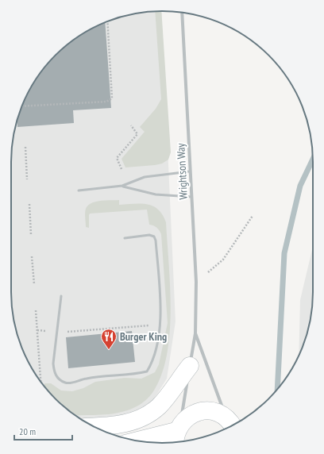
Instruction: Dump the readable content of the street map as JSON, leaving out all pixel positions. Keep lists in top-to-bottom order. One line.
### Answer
{"streets":{"street":["Wrightson Way"]},"places":{"restaurant":["Burger King"]},"scale_bar":"20 m"}
